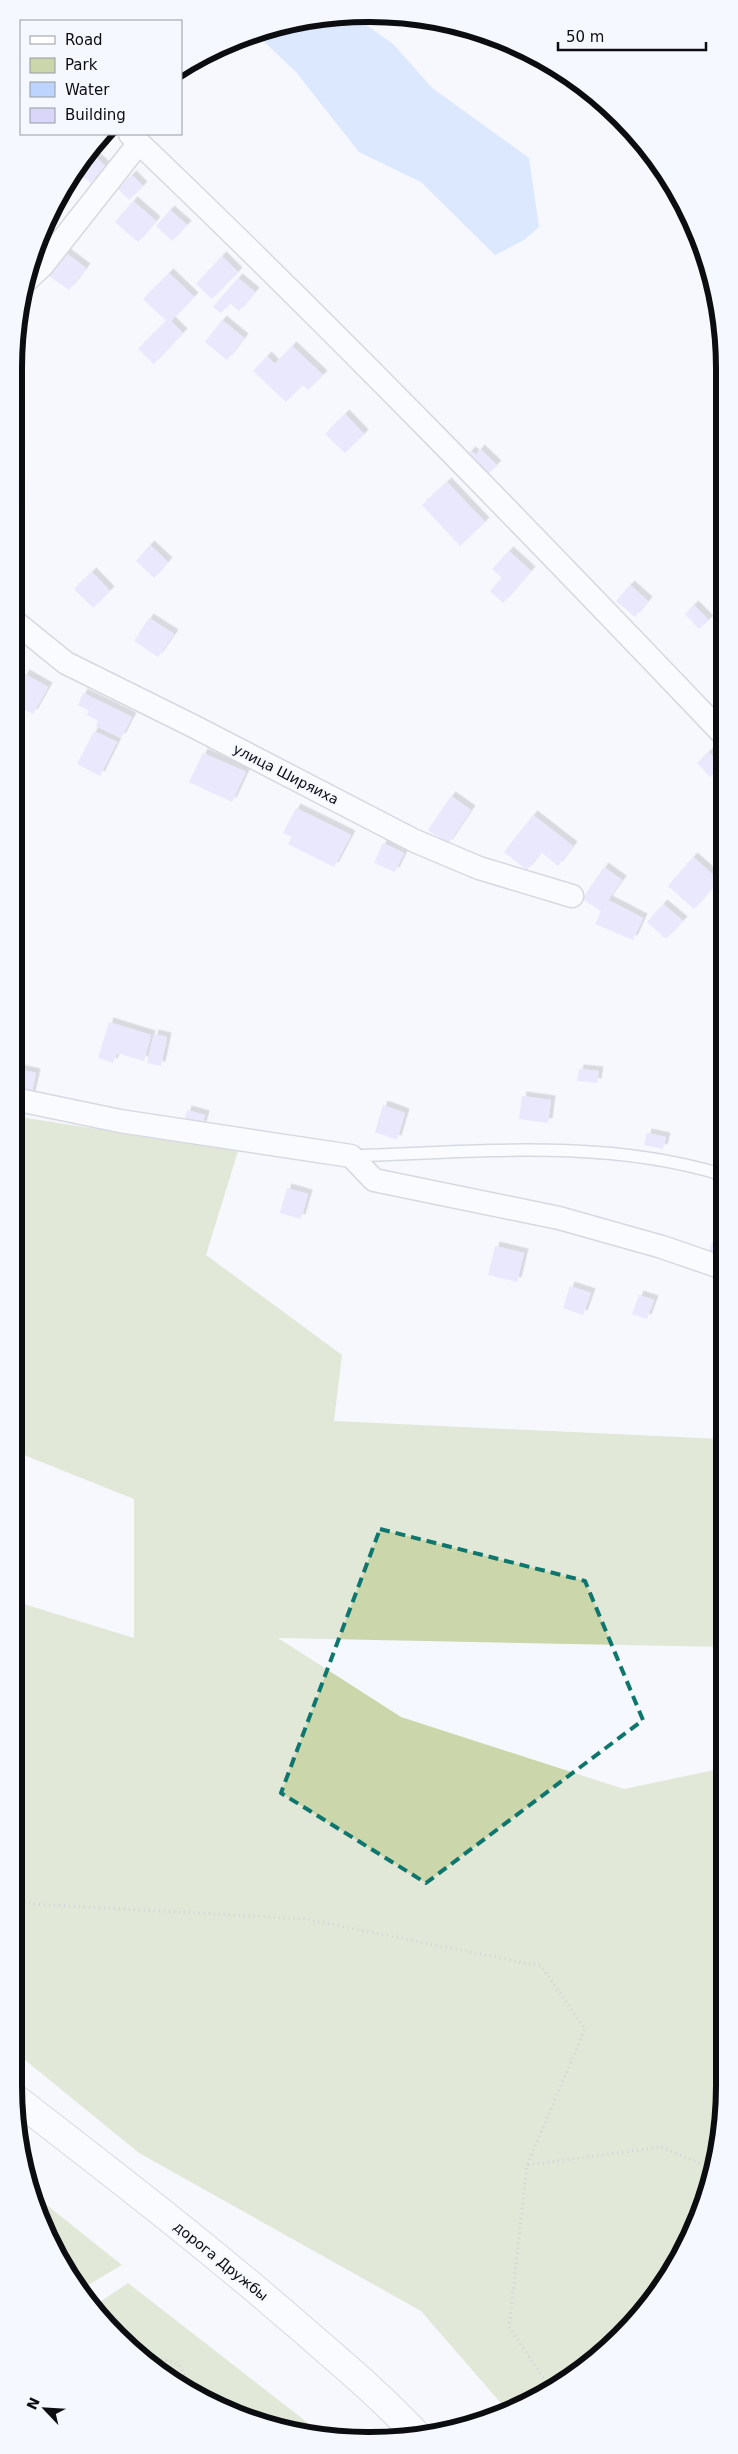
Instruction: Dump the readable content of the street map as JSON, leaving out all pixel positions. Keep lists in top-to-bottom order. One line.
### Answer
{"streets":{"main road":["дорога Дружбы"],"street":["улица Ширяиха"]},"legend":["Road","Park","Water","Building"],"scale_bar":"50 m","north":"top left"}
